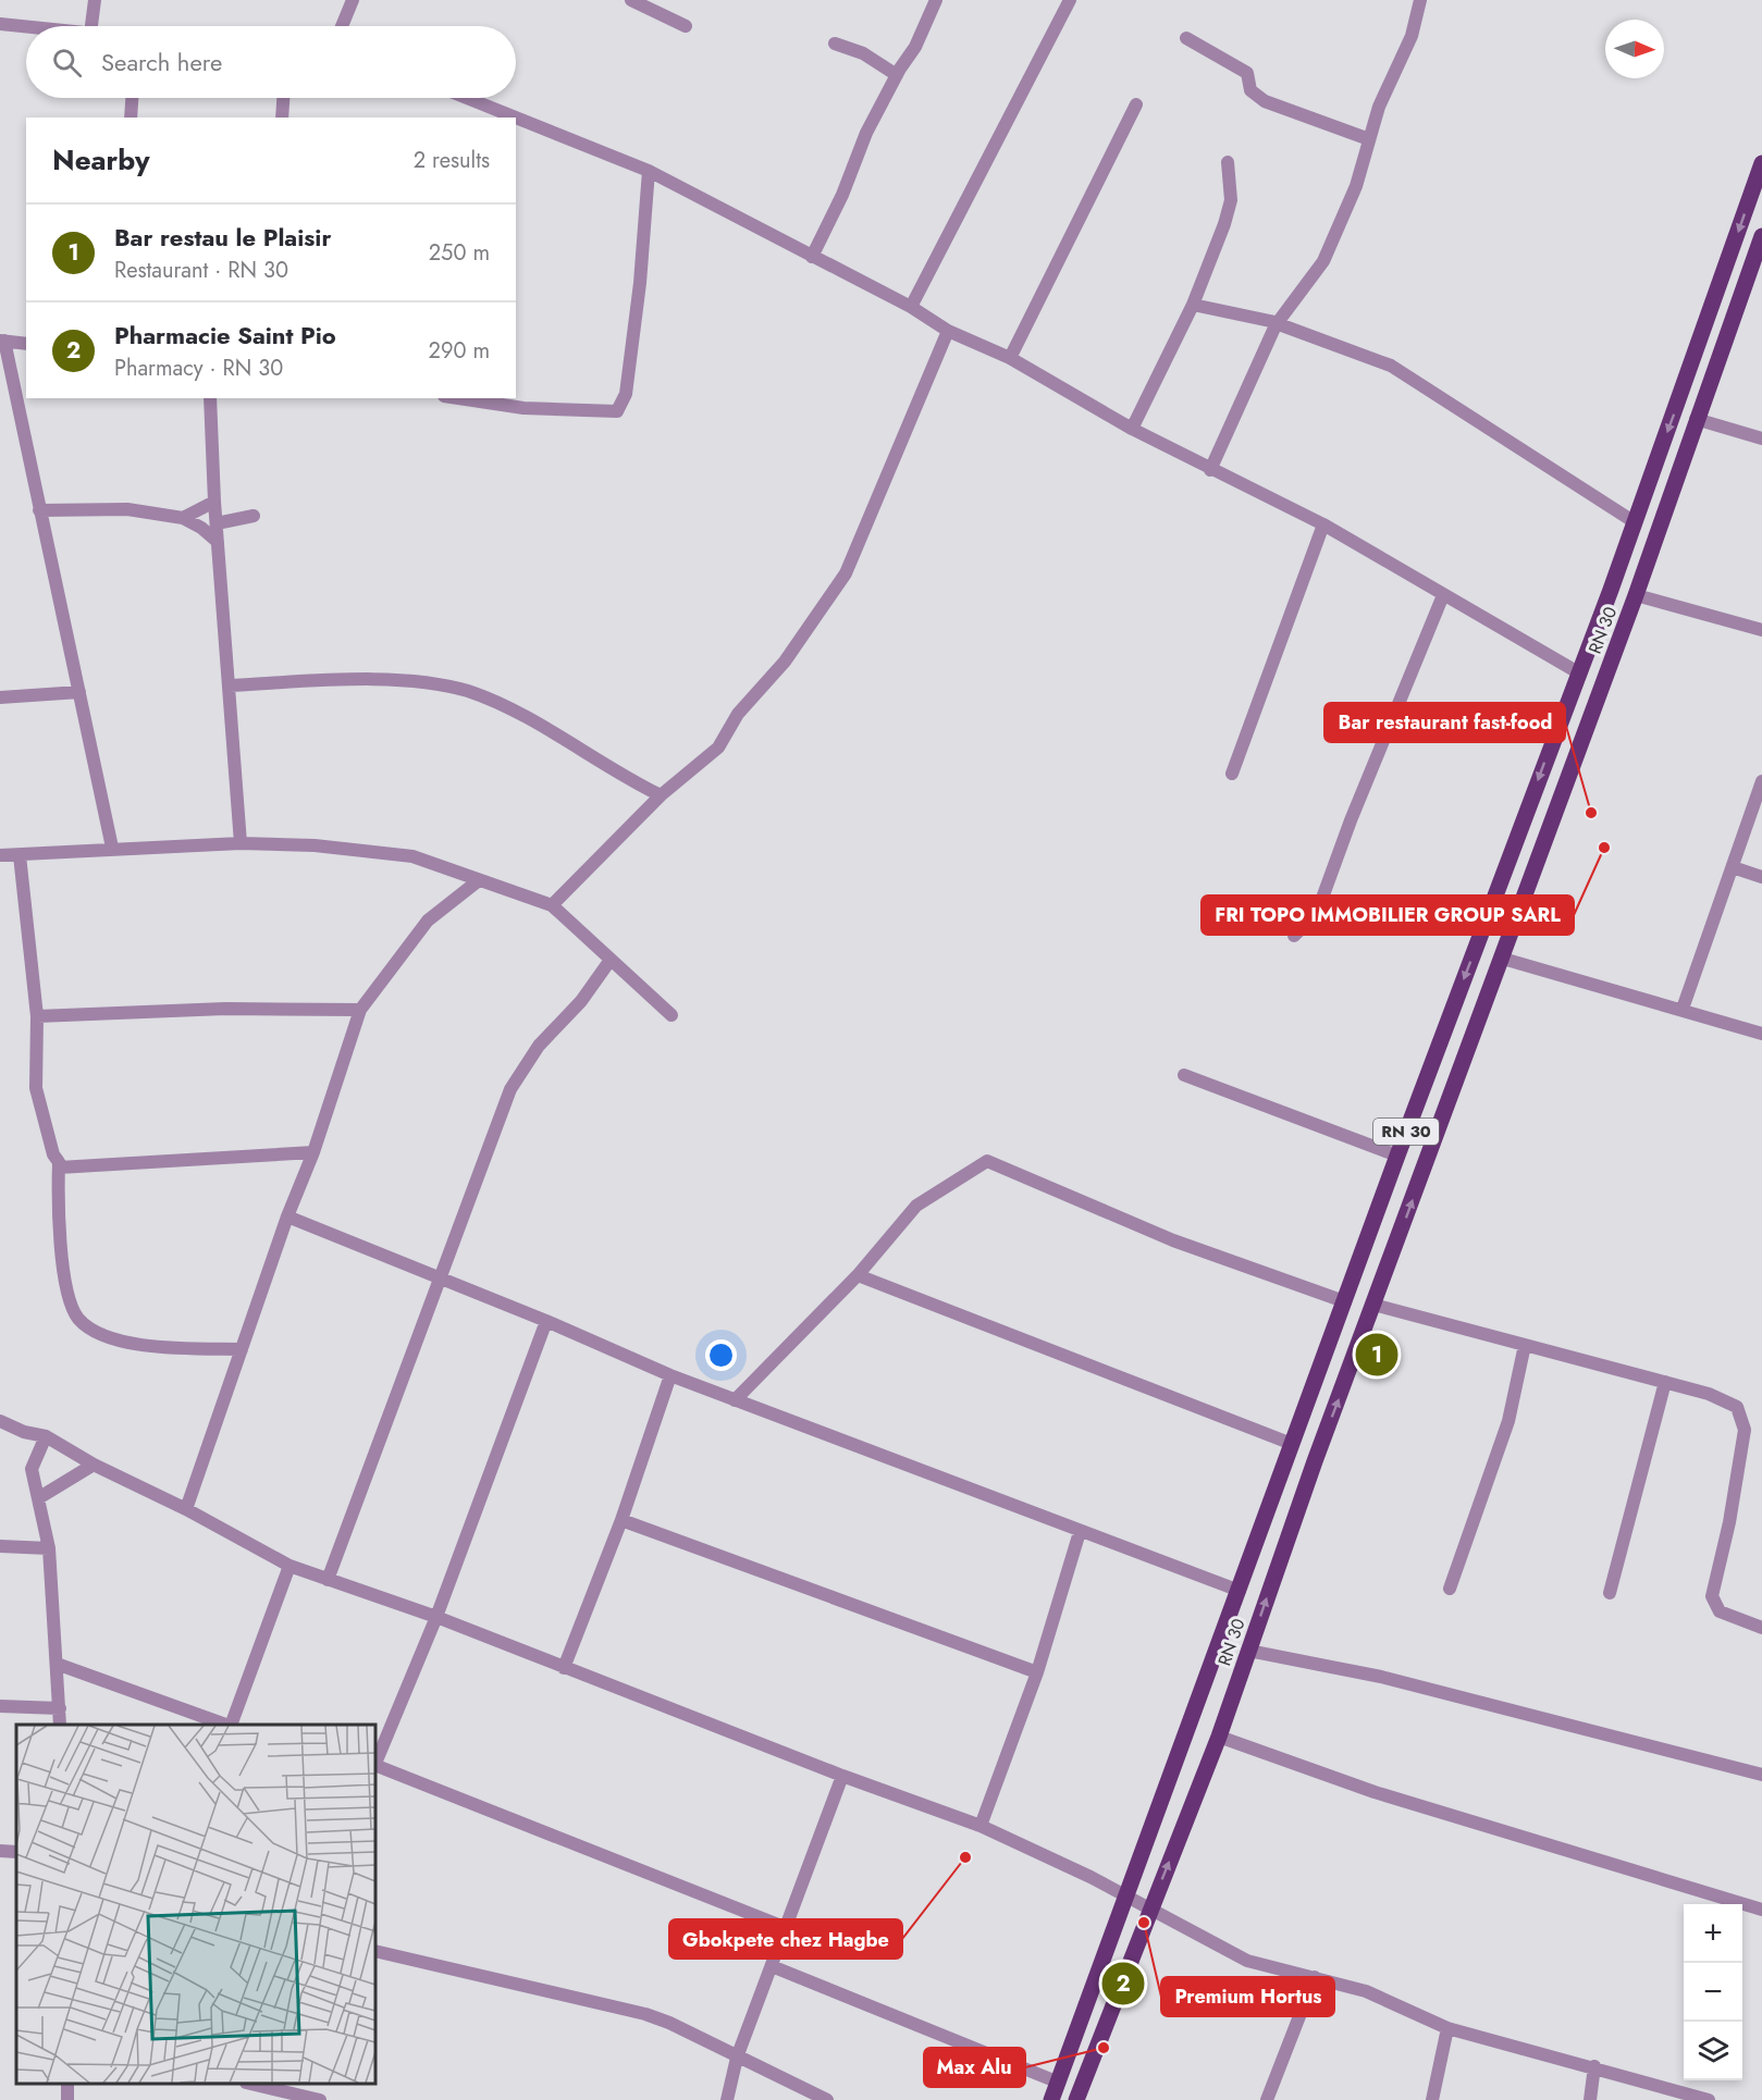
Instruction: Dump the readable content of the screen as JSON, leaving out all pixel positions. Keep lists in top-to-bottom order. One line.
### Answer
{"streets":{"main road":["RN 30"]},"places":["Bar restaurant fast-food","FRI TOPO IMMOBILIER GROUP SARL","Gbokpete chez Hagbe","Premium Hortus","Max Alu"],"north":"right","page":{"search":"Search here","heading":["Nearby","2 results"],"list":[{"mark":"1","name":"Bar restau le Plaisir","note":"Restaurant · RN 30","value":"250 m"},{"mark":"2","name":"Pharmacie Saint Pio","note":"Pharmacy · RN 30","value":"290 m"}],"pins":["1","2"],"map_buttons":["+","−"]}}
